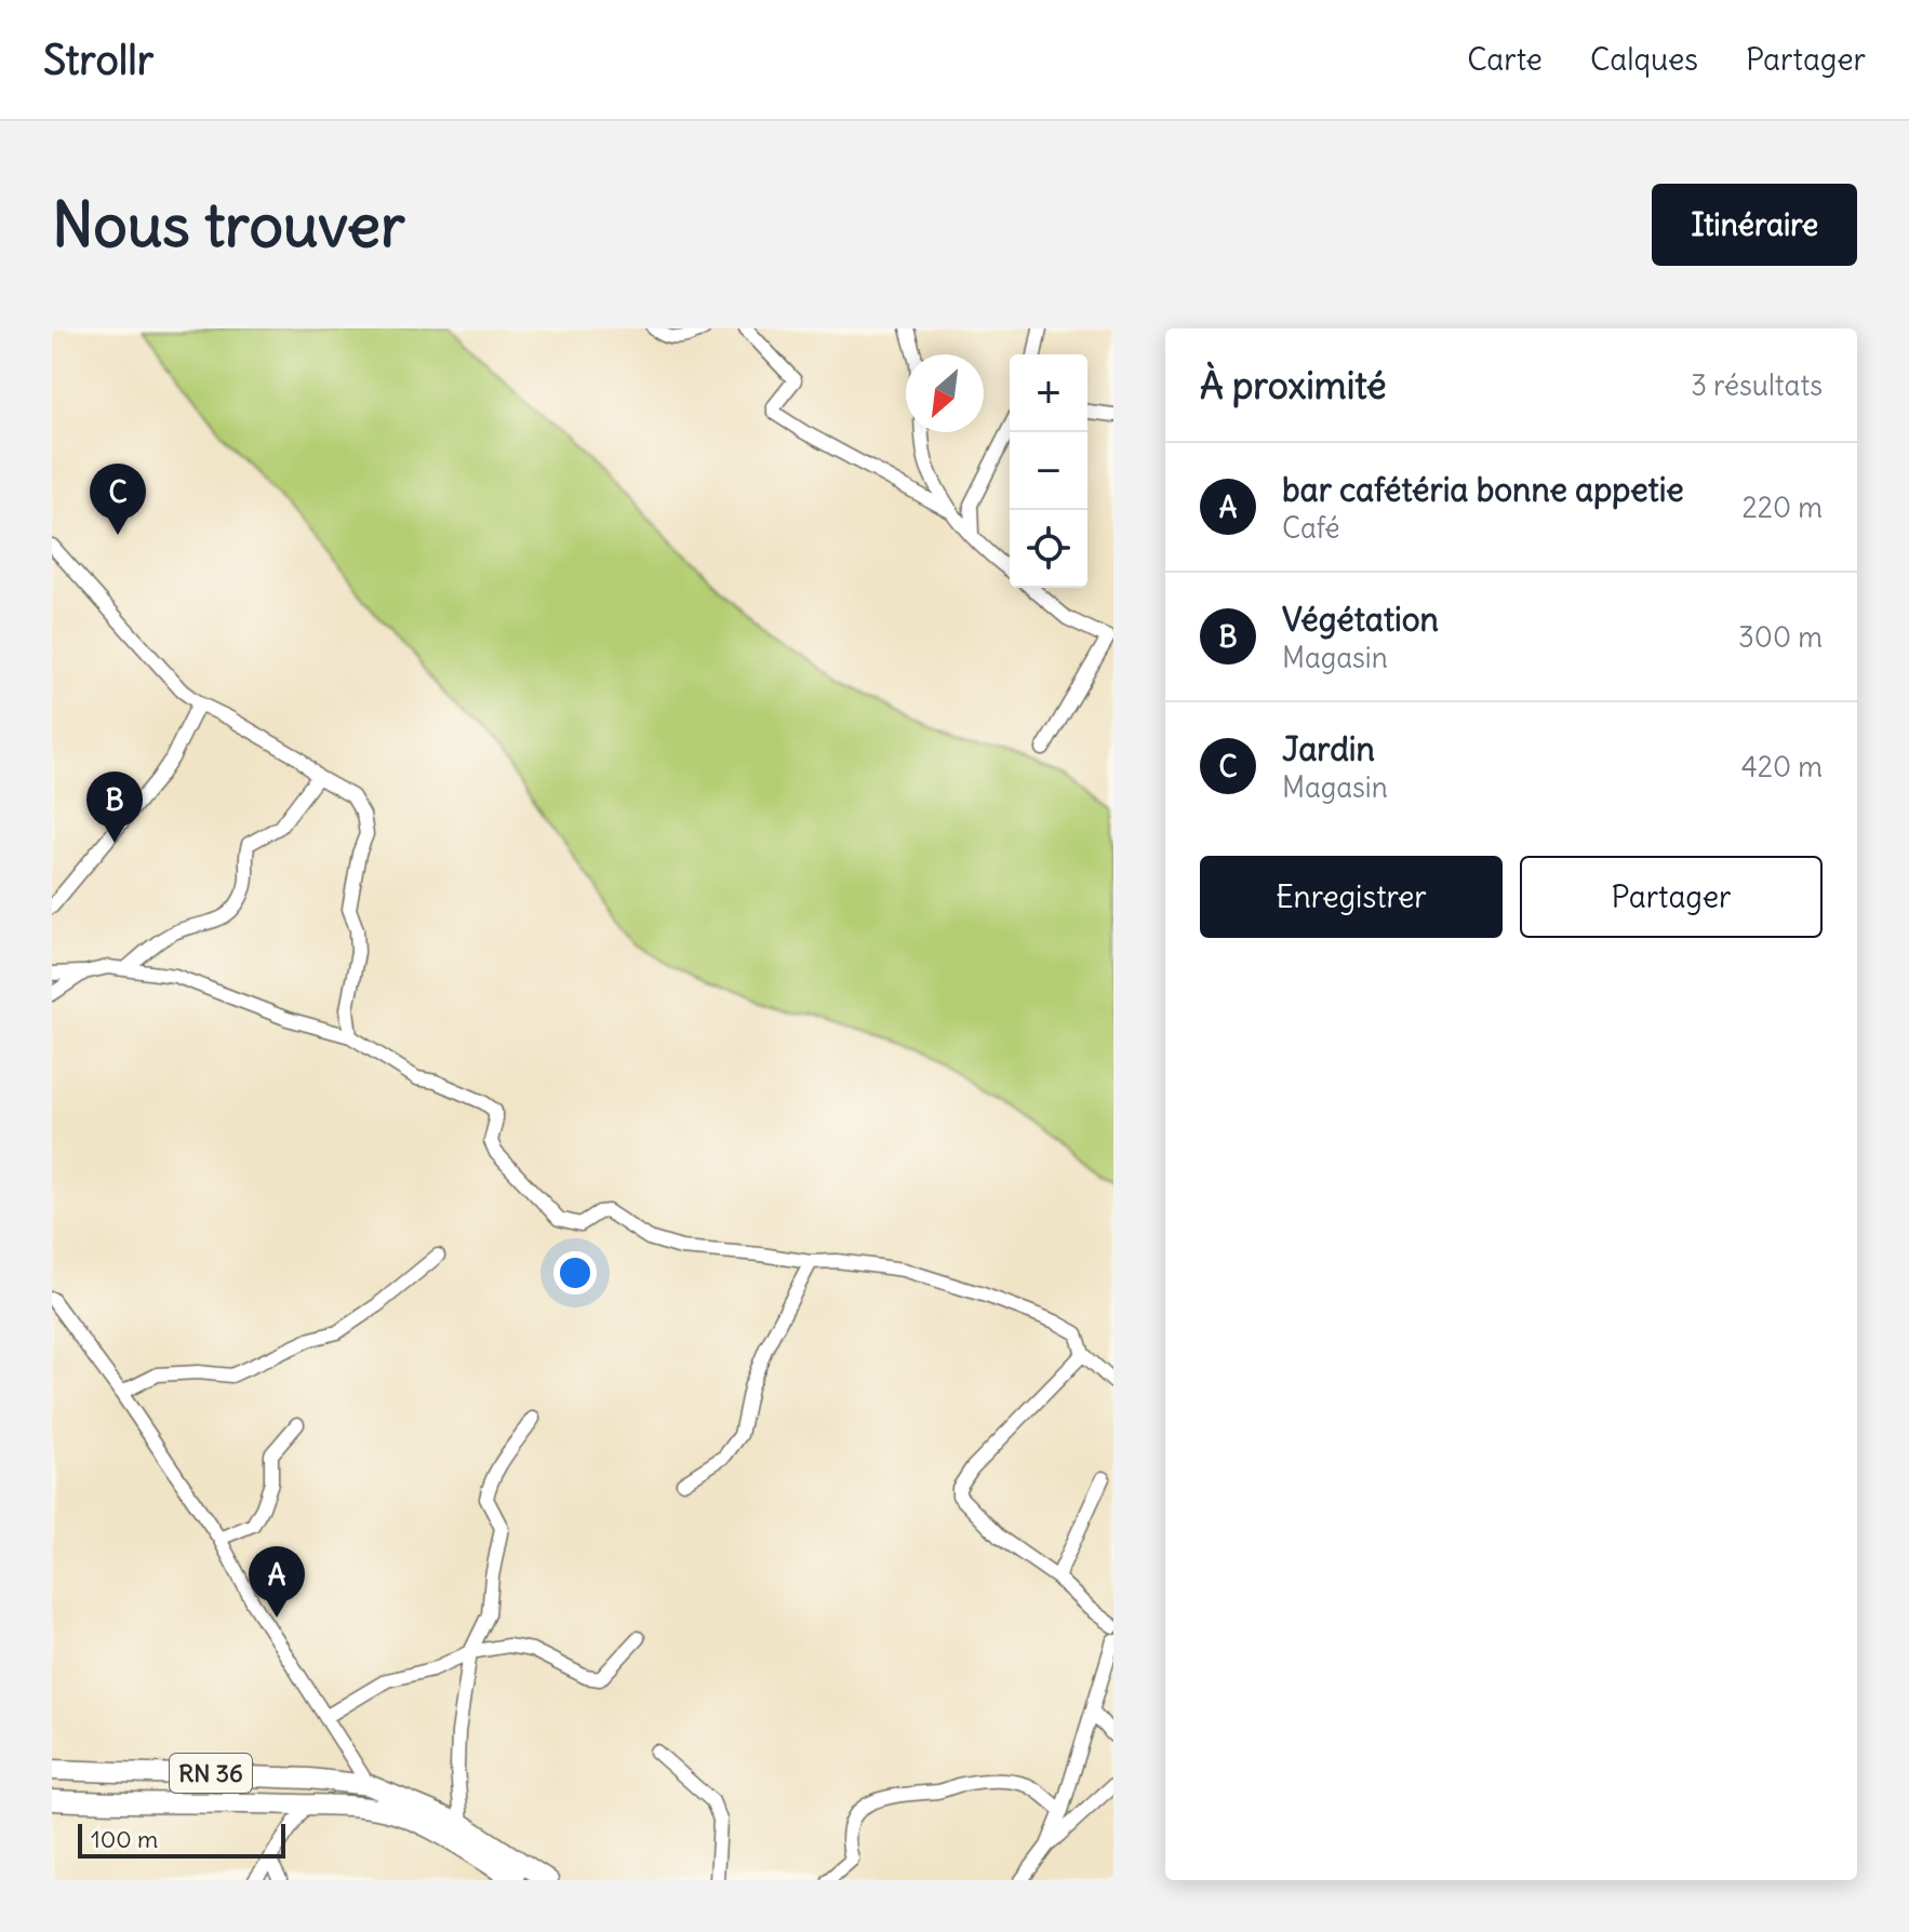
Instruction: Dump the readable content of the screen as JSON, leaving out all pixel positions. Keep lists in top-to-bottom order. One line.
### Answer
{"streets":{"main road":["RN 36"]},"scale_bar":"100 m","north":"bottom left","page":{"header":"Strollr","nav":["Carte","Calques","Partager"],"buttons":["Itinéraire",["Enregistrer","Partager"]],"title":"Nous trouver","heading":["À proximité","3 résultats"],"map_buttons":["+","−"],"list":[{"mark":"A","name":"bar cafétéria bonne appetie","note":"Café","value":"220 m"},{"mark":"B","name":"Végétation","note":"Magasin","value":"300 m"},{"mark":"C","name":"Jardin","note":"Magasin","value":"420 m"}],"pins":["C","B","A"],"scale":"100 m"}}
